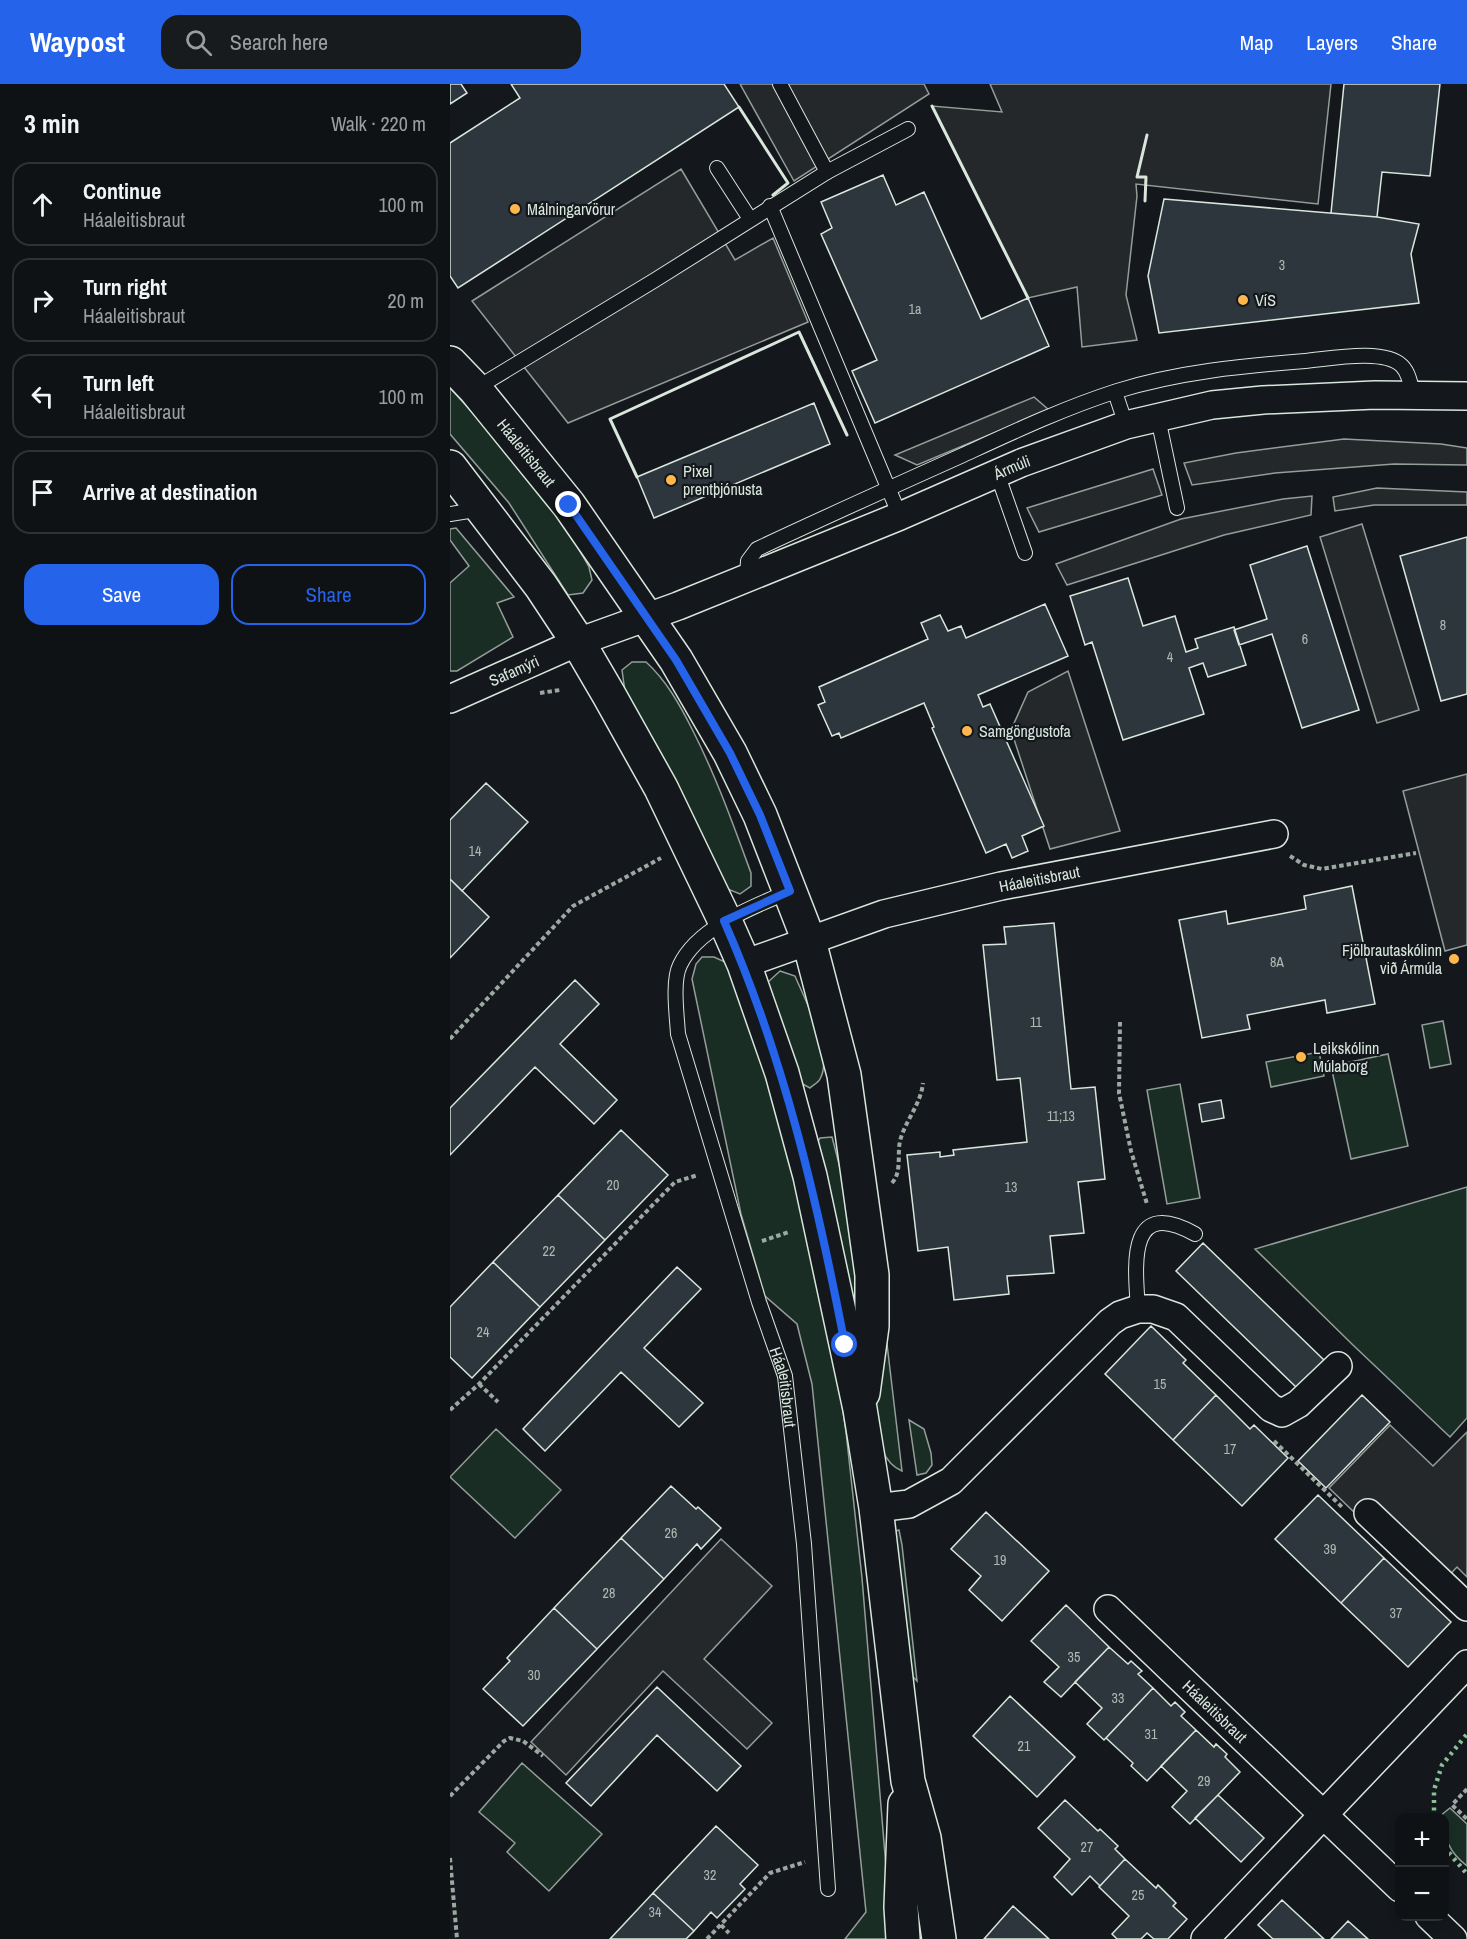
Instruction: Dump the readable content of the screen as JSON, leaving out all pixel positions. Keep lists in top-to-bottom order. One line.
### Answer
{"streets":{"street":["Háaleitisbraut","Ármúli","Safamýri"]},"crossings":[["Háaleitisbraut","Ármúli"],["Háaleitisbraut","Safamýri"],["Ármúli","Safamýri"]],"places":["Málningarvörur","VíS","Pixel prentþjónusta","Samgöngustofa","Fjölbrautaskólinn við Ármúla","Leikskólinn Múlaborg"],"house_numbers":["3","1a","8","6","4","14","8A","11","11;13","20","13","22","24","15","17","26","39","19","28","37","35","30","33","31","21","29","27","32","25","34"],"page":{"header":"Waypost","search":"Search here","nav":["Map","Layers","Share"],"heading":["3 min","Walk · 220 m"],"list":[["Continue","Háaleitisbraut","100 m"],["Turn right","Háaleitisbraut","20 m"],["Turn left","Háaleitisbraut","100 m"],"Arrive at destination"],"buttons":["Save","Share"],"map_buttons":["+","−"]}}
